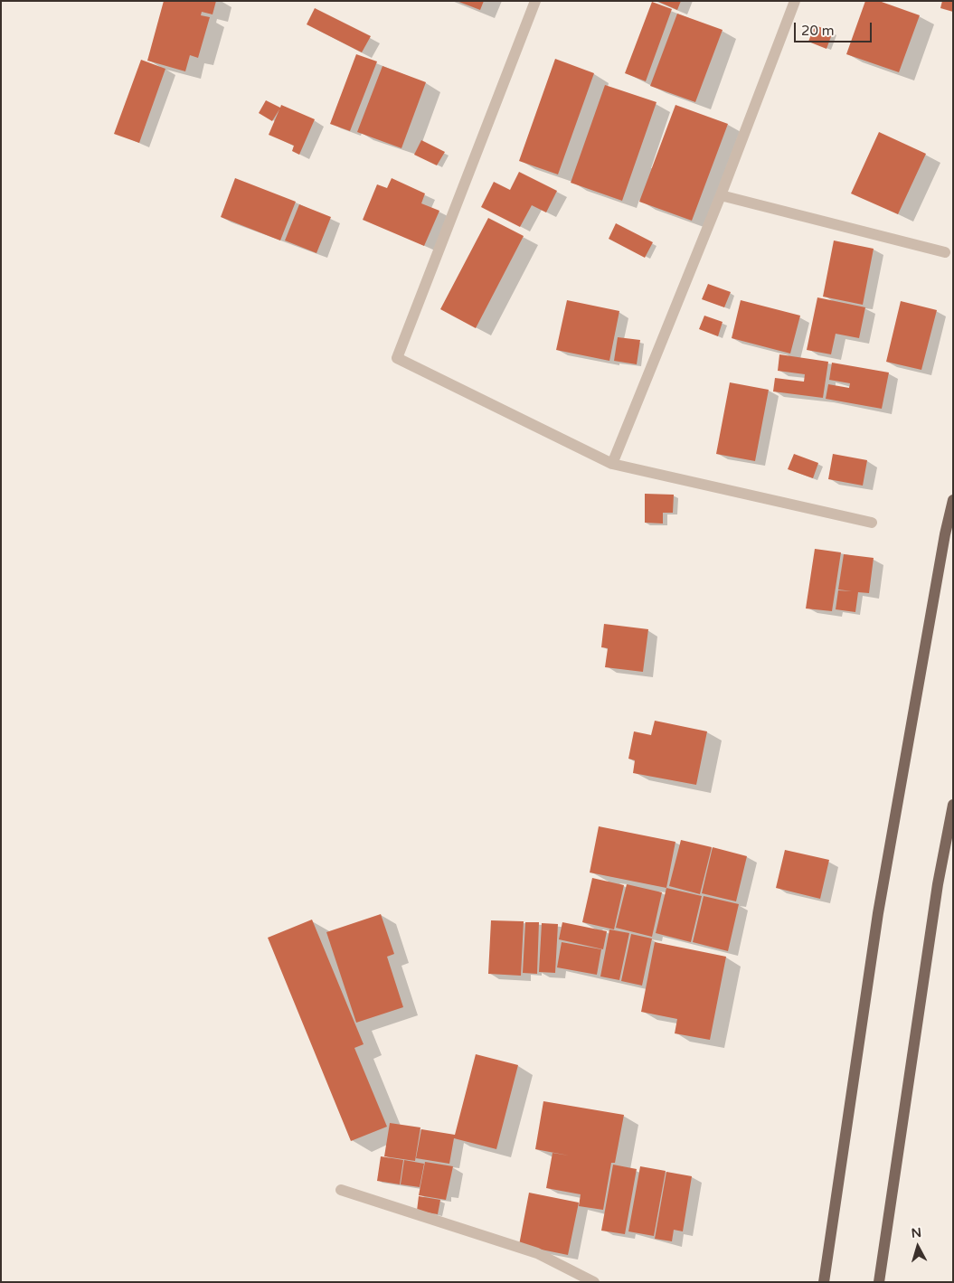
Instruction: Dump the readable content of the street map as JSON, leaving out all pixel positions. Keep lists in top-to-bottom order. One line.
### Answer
{"scale_bar":"20 m","north":"top"}
